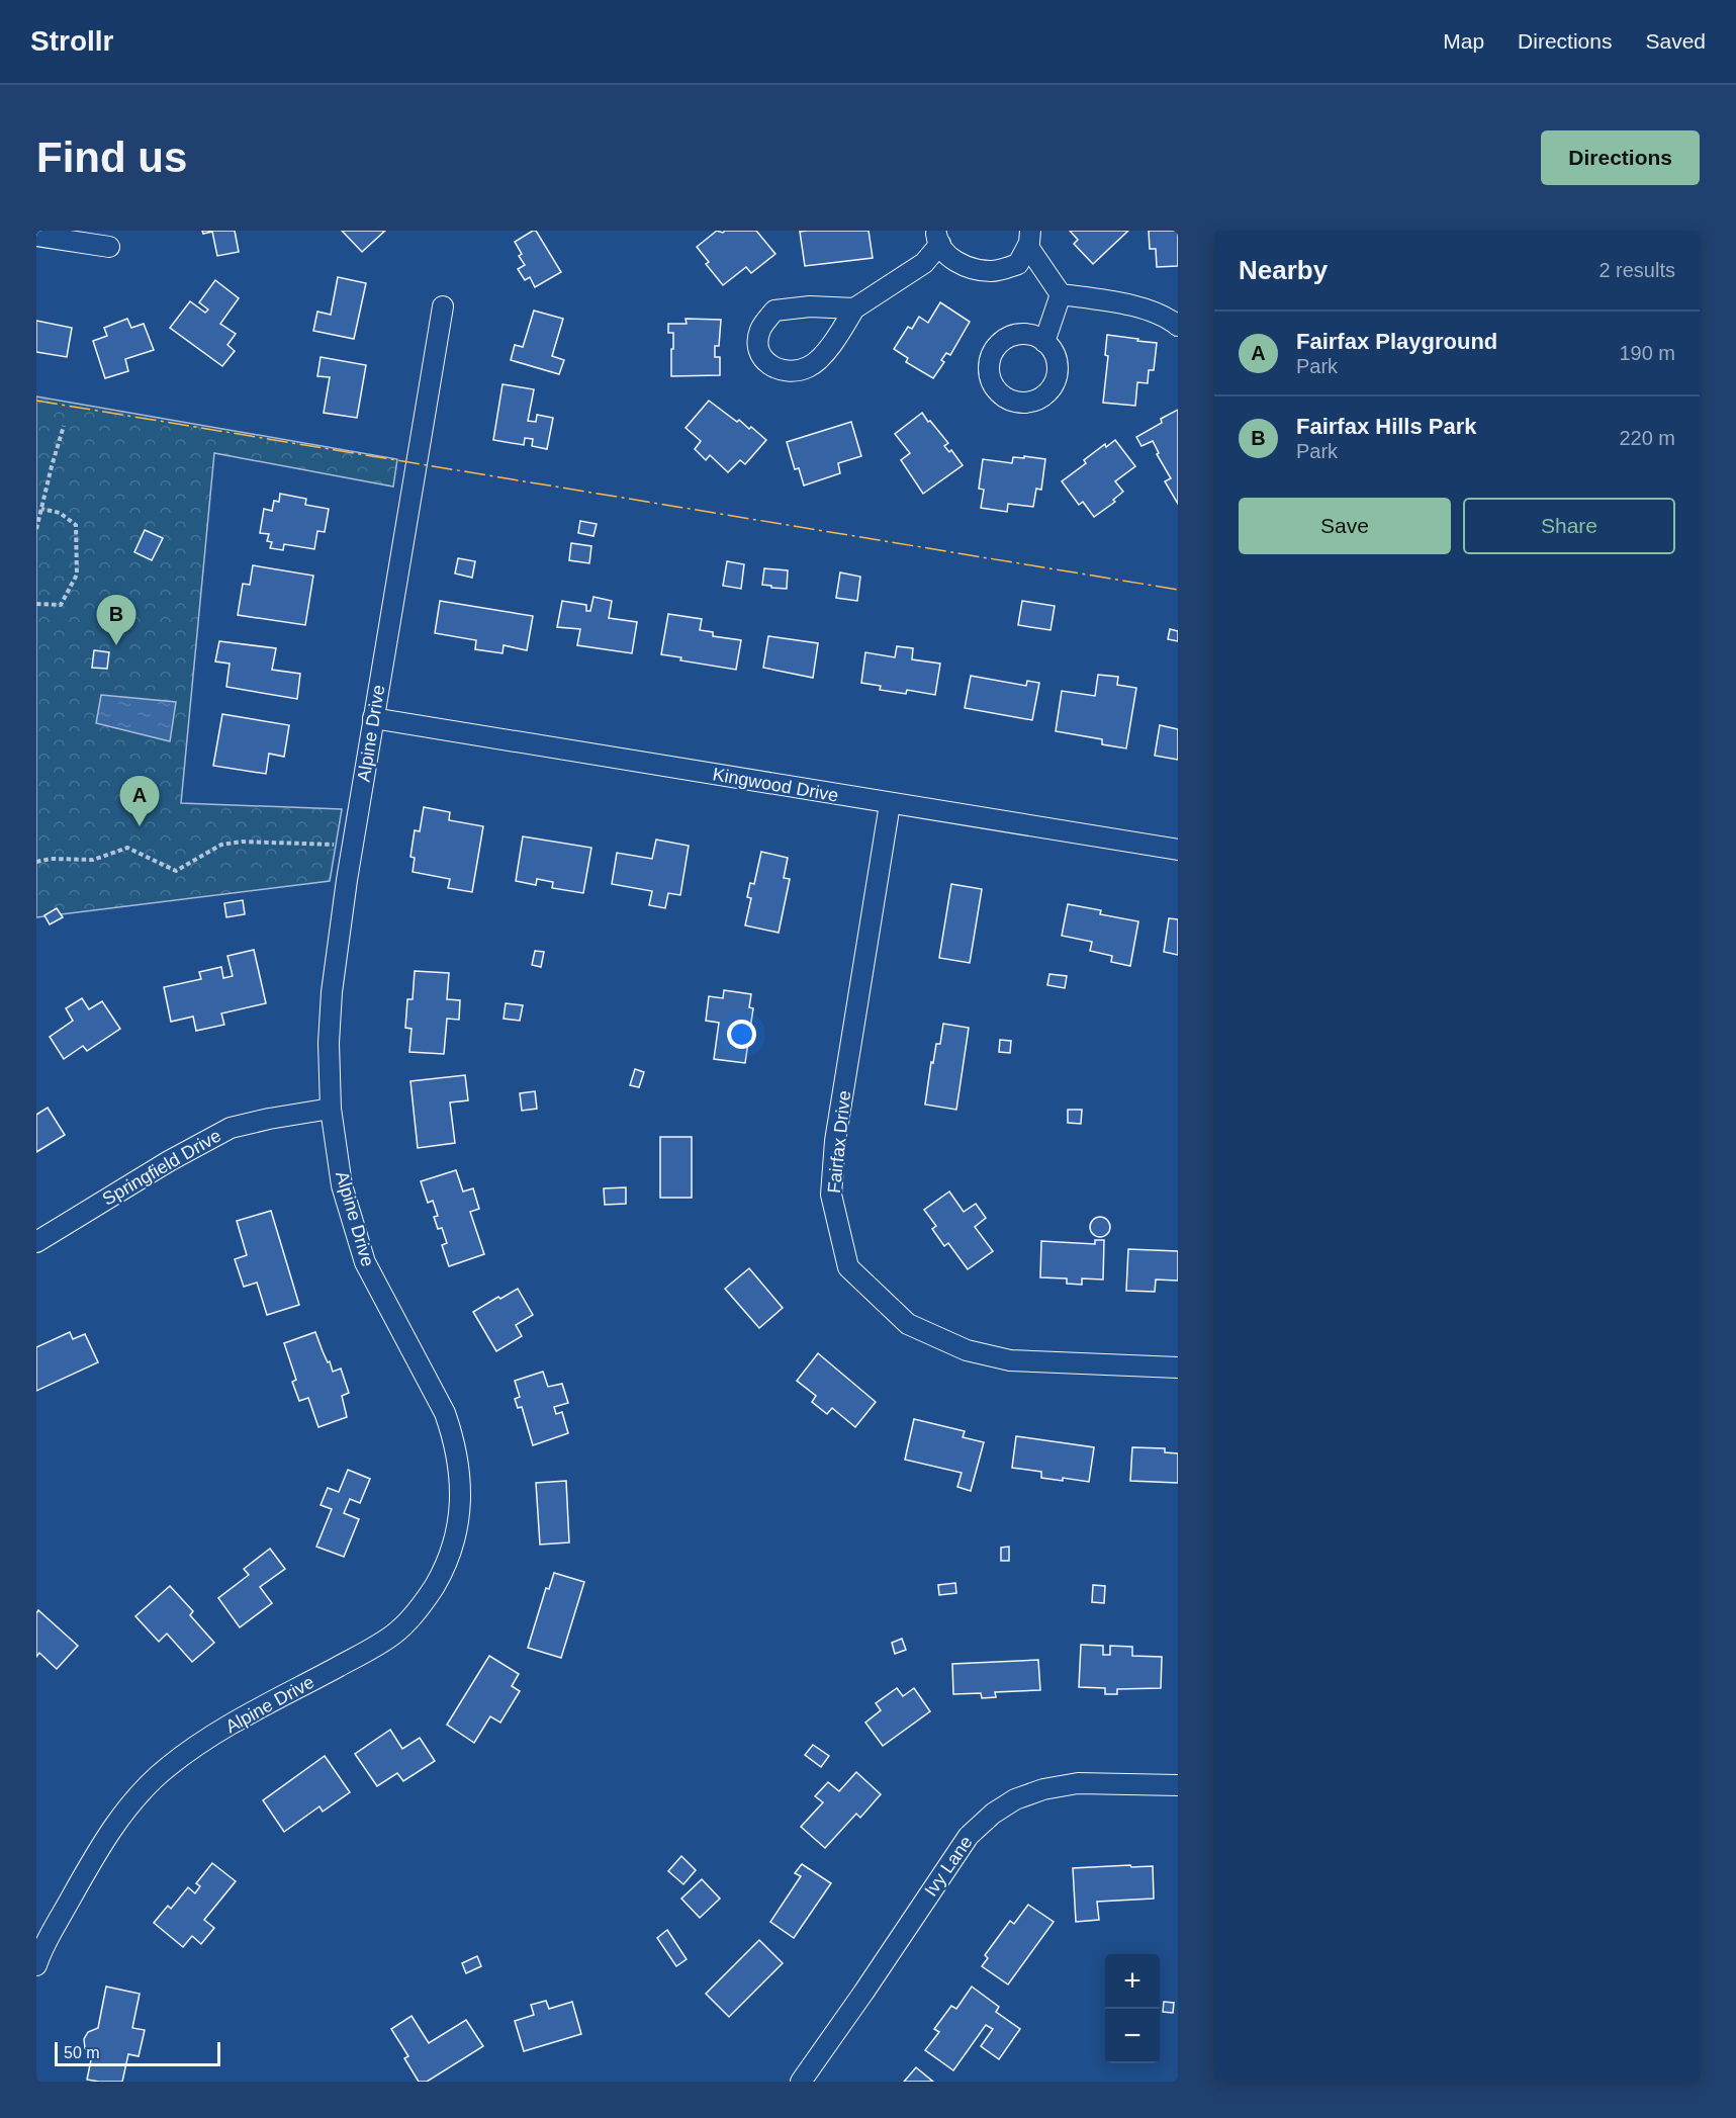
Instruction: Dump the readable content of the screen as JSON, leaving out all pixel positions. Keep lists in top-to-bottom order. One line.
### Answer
{"streets":{"street":["Alpine Drive","Kingwood Drive","Fairfax Drive","Springfield Drive","Ivy Lane"]},"crossings":[["Alpine Drive","Kingwood Drive"],["Alpine Drive","Springfield Drive"],["Kingwood Drive","Fairfax Drive"]],"scale_bar":"50 m","page":{"header":"Strollr","nav":["Map","Directions","Saved"],"buttons":["Directions",["Save","Share"]],"title":"Find us","heading":["Nearby","2 results"],"list":[{"mark":"A","name":"Fairfax Playground","note":"Park","value":"190 m"},{"mark":"B","name":"Fairfax Hills Park","note":"Park","value":"220 m"}],"pins":["B","A"],"map_buttons":["+","−"],"scale":"50 m"}}
